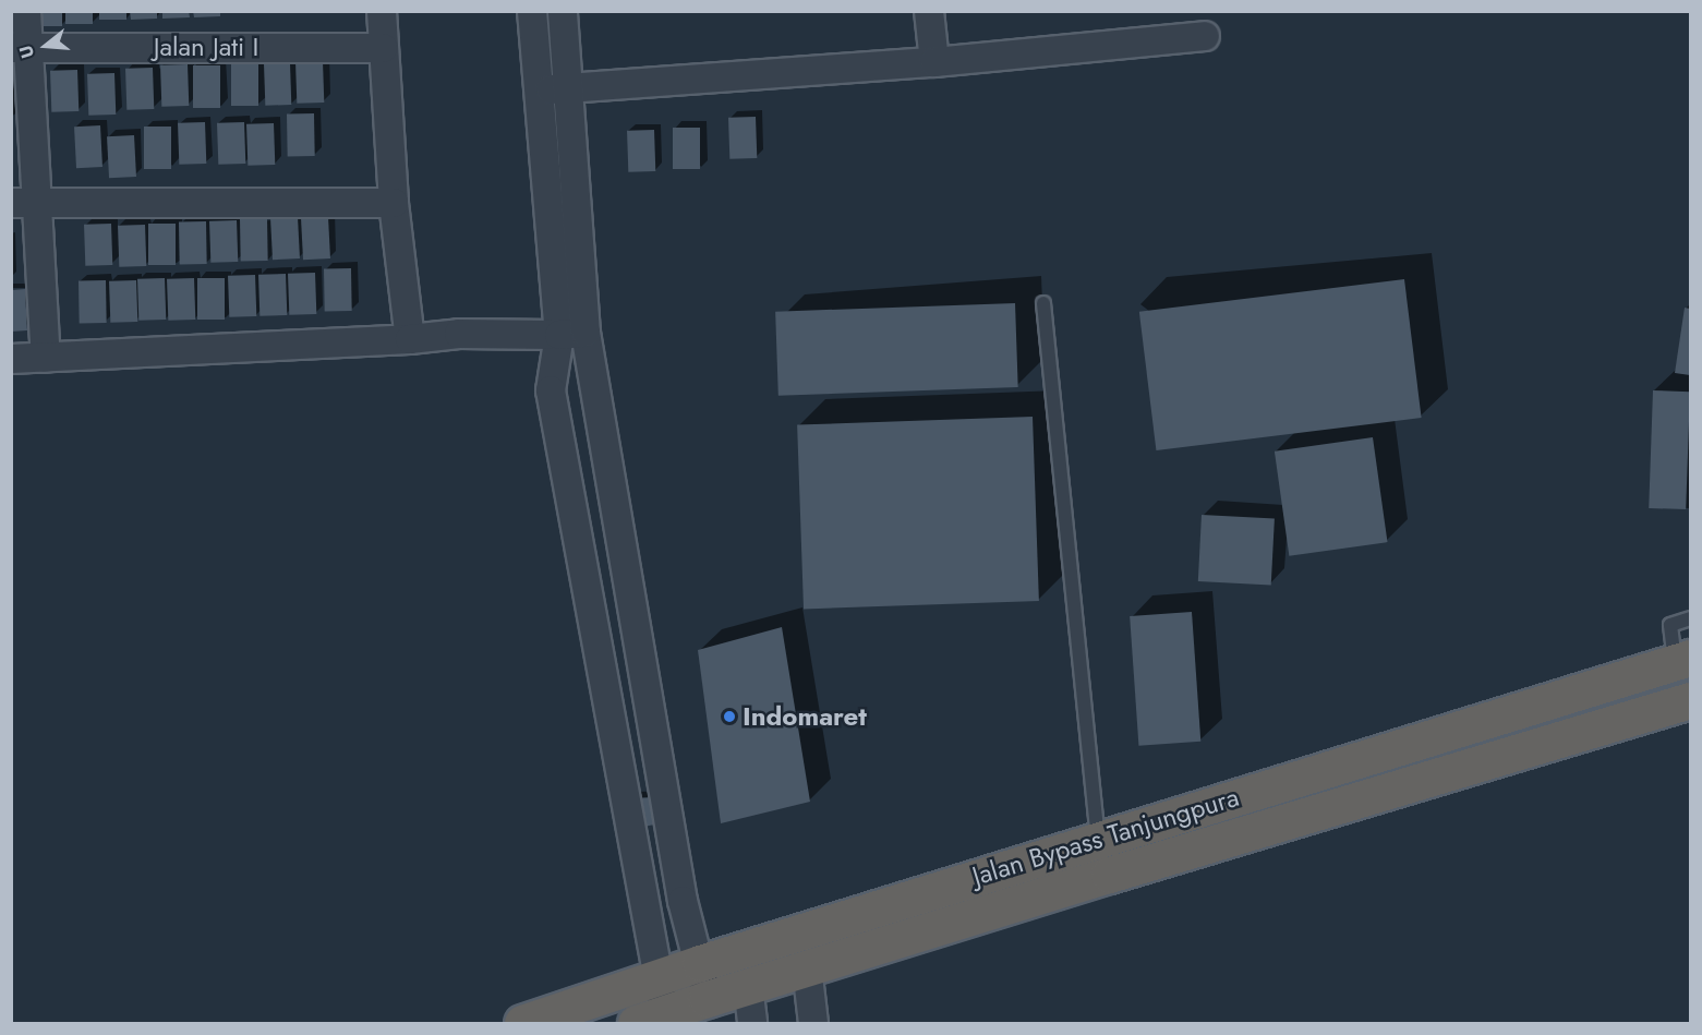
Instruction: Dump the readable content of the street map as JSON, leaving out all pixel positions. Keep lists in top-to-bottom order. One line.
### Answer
{"streets":{"highway":["Jalan Bypass Tanjungpura"],"street":["Jalan Jati I"]},"places":["Indomaret"],"north":"left"}
